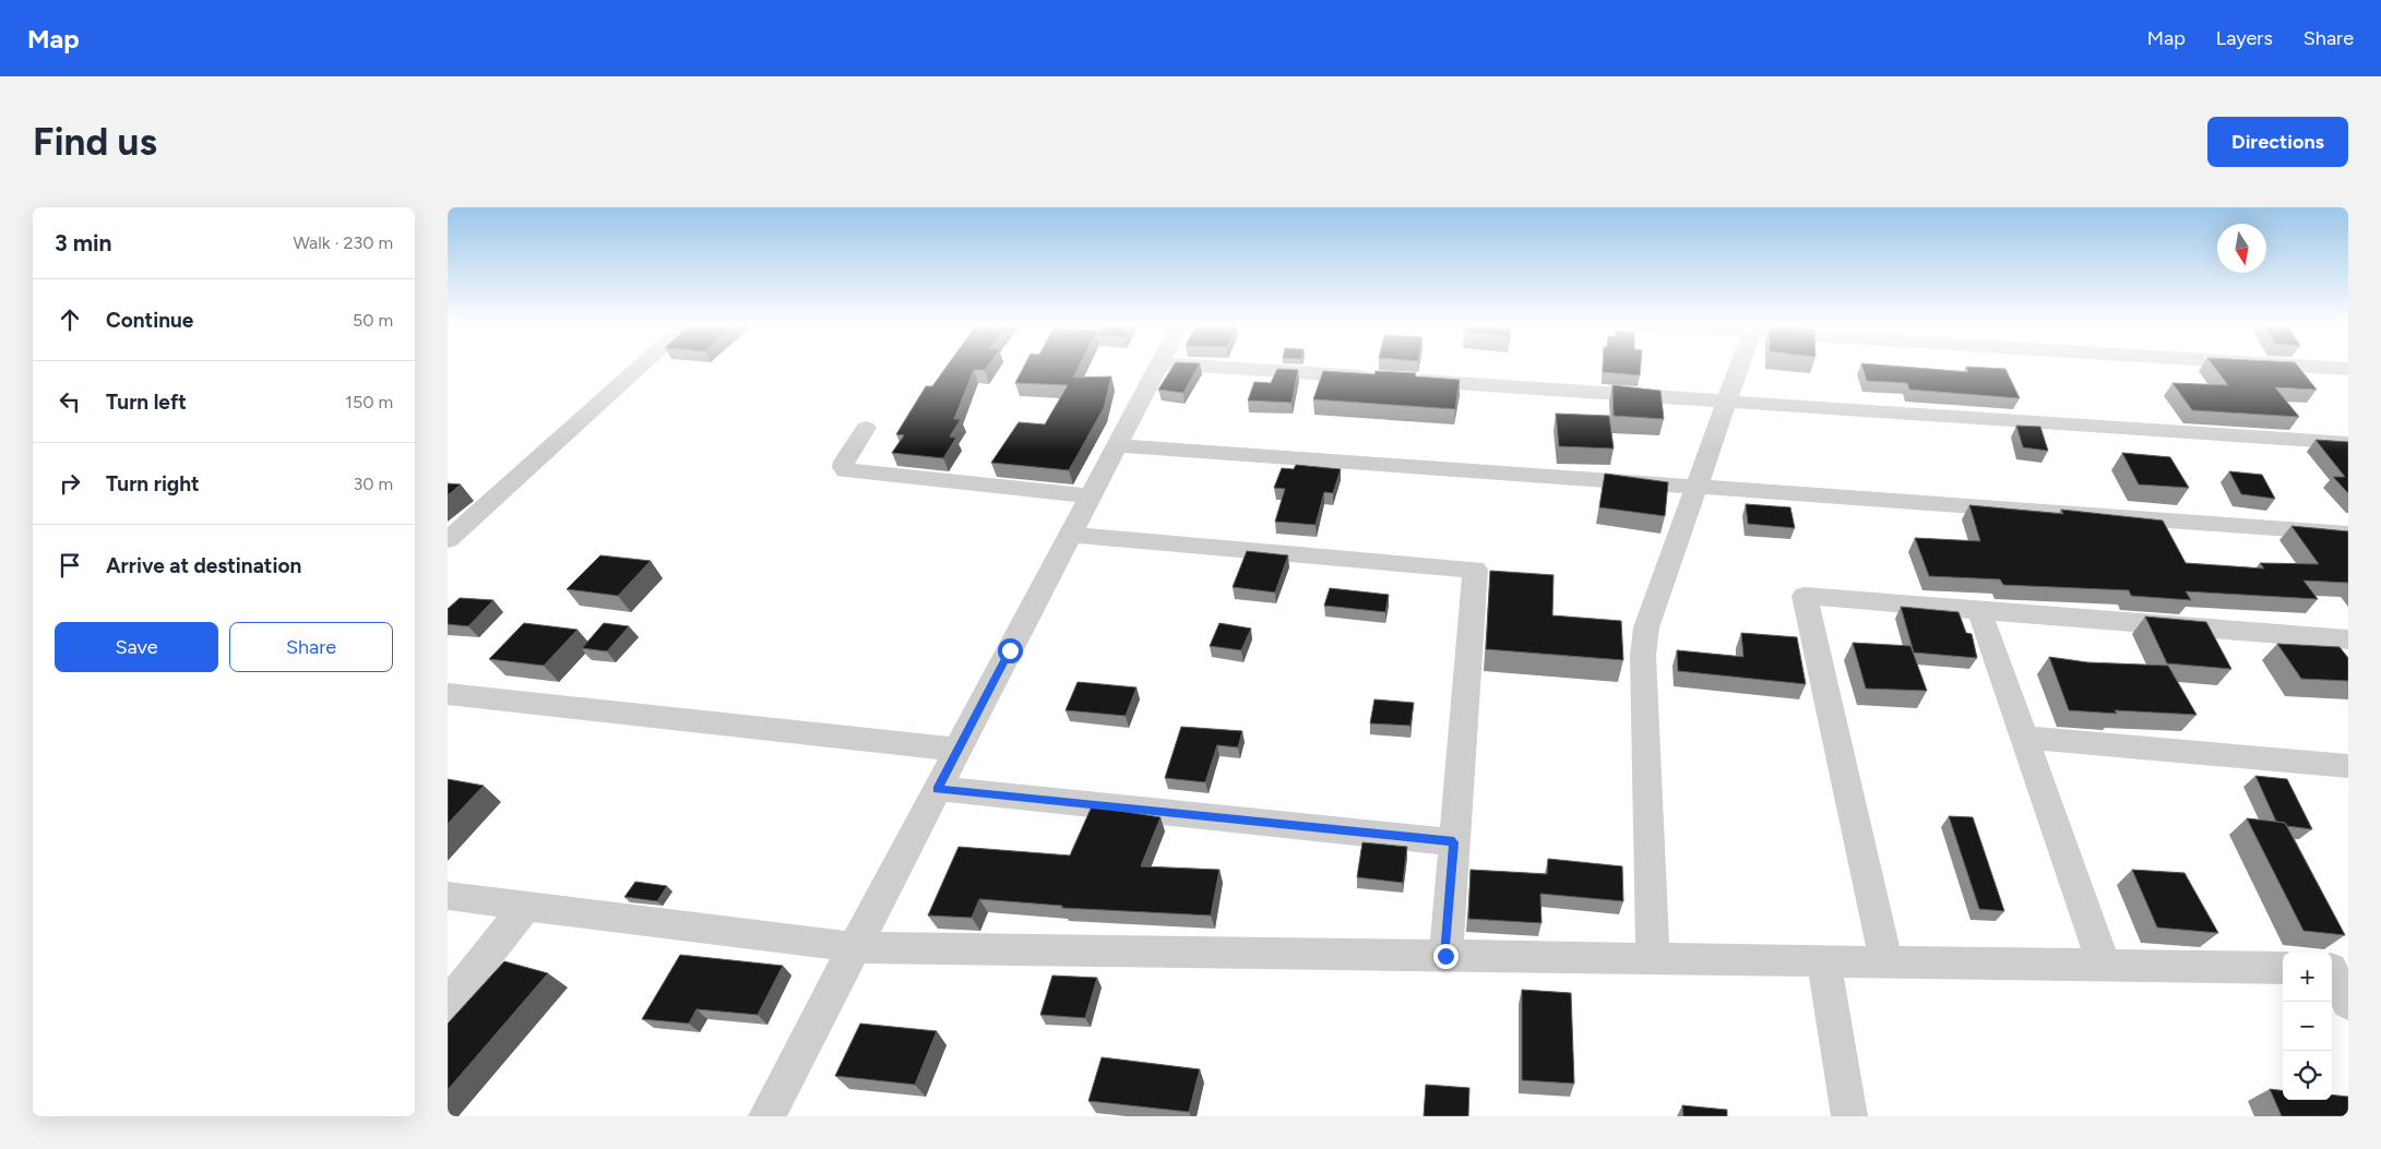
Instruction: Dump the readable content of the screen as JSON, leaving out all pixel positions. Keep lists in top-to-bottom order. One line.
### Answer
{"north":"bottom","page":{"header":"Map","nav":["Map","Layers","Share"],"buttons":["Directions",["Save","Share"]],"title":"Find us","heading":["3 min","Walk · 230 m"],"list":[["Continue","50 m"],["Turn left","150 m"],["Turn right","30 m"],"Arrive at destination"],"map_buttons":["+","−"]}}
